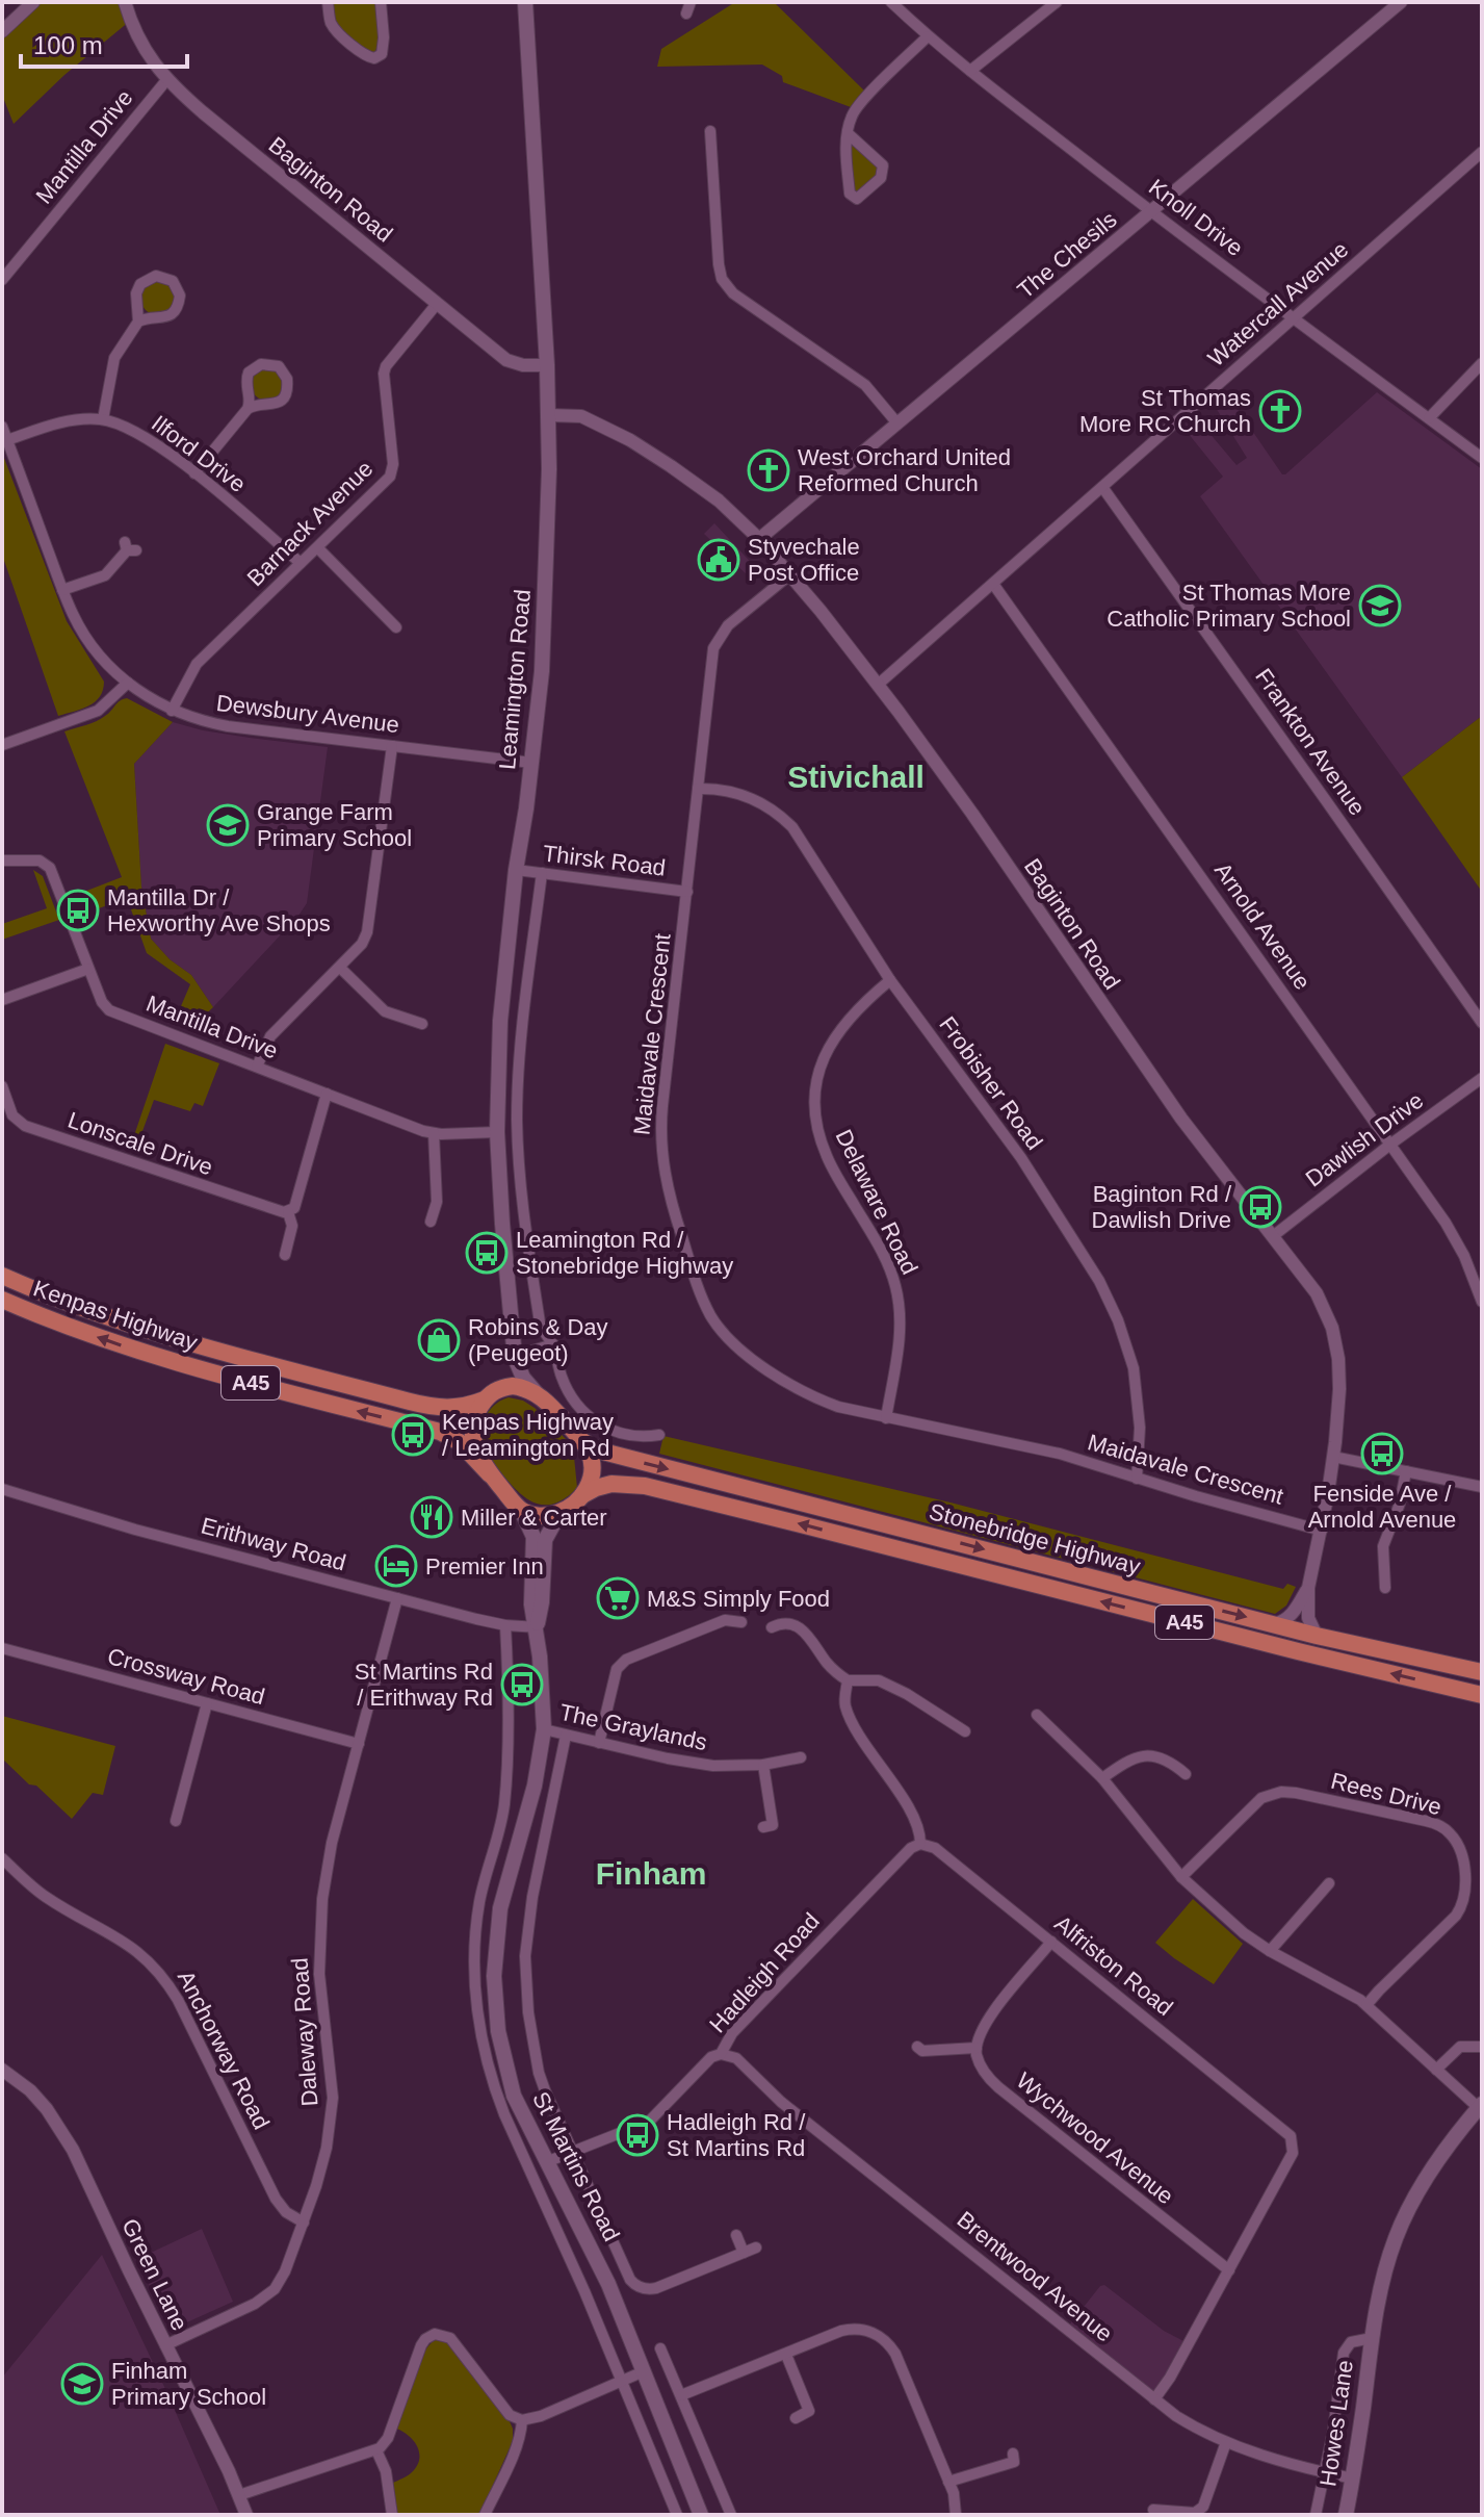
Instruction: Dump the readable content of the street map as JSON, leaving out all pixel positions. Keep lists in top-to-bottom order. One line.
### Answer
{"streets":{"highway":["Kenpas Highway","A45","Stonebridge Highway"],"main road":["Leamington Road","St Martins Road","Howes Lane"],"street":["Mantilla Drive","Baginton Road","Knoll Drive","The Chesils","Watercall Avenue","Ilford Drive","Barnack Avenue","Dewsbury Avenue","Frankton Avenue","Thirsk Road","Arnold Avenue","Maidavale Crescent","Frobisher Road","Dawlish Drive","Lonscale Drive","Delaware Road","Erithway Road","Crossway Road","The Graylands","Rees Drive","Alfriston Road","Hadleigh Road","Daleway Road","Anchorway Road","Wychwood Avenue","Green Lane","Brentwood Avenue"]},"crossings":[["Mantilla Drive","Baginton Road"],["Mantilla Drive","Leamington Road"],["Baginton Road","The Chesils"],["Baginton Road","Watercall Avenue"],["Baginton Road","Barnack Avenue"],["Baginton Road","Leamington Road"],["Baginton Road","Maidavale Crescent"],["Baginton Road","Dawlish Drive"],["Baginton Road","Stonebridge Highway"],["Knoll Drive","The Chesils"],["Knoll Drive","Watercall Avenue"],["Watercall Avenue","Frankton Avenue"],["Watercall Avenue","Arnold Avenue"],["Ilford Drive","Barnack Avenue"],["Ilford Drive","Dewsbury Avenue"],["Barnack Avenue","Dewsbury Avenue"],["Leamington Road","Dewsbury Avenue"],["Leamington Road","Thirsk Road"],["Leamington Road","Kenpas Highway"],["Leamington Road","Stonebridge Highway"],["Leamington Road","St Martins Road"],["Thirsk Road","Maidavale Crescent"],["Arnold Avenue","Dawlish Drive"],["Maidavale Crescent","Frobisher Road"],["Maidavale Crescent","Delaware Road"],["Frobisher Road","Delaware Road"],["Kenpas Highway","Stonebridge Highway"],["Kenpas Highway","St Martins Road"],["Stonebridge Highway","St Martins Road"],["Erithway Road","Daleway Road"],["Erithway Road","St Martins Road"],["Crossway Road","Daleway Road"],["The Graylands","St Martins Road"],["Alfriston Road","Hadleigh Road"],["Alfriston Road","Wychwood Avenue"],["Alfriston Road","Brentwood Avenue"],["Hadleigh Road","St Martins Road"],["Hadleigh Road","Brentwood Avenue"],["Daleway Road","Anchorway Road"],["Daleway Road","Green Lane"],["Brentwood Avenue","Howes Lane"]],"districts":["Stivichall","Finham"],"places":{"church":["St Thomas More RC Church","West Orchard United Reformed Church"],"public building":["Styvechale Post Office"],"school or university":["St Thomas More Catholic Primary School","Grange Farm Primary School","Finham Primary School"],"bus stop":["Mantilla Dr / Hexworthy Ave Shops","Baginton Rd / Dawlish Drive","Leamington Rd / Stonebridge Highway","Kenpas Highway / Leamington Rd","Fenside Ave / Arnold Avenue","St Martins Rd / Erithway Rd","Hadleigh Rd / St Martins Rd"],"shop":["Robins & Day (Peugeot)"],"restaurant":["Miller & Carter"],"hotel":["Premier Inn"],"supermarket":["M&S Simply Food"]},"scale_bar":"100 m"}
